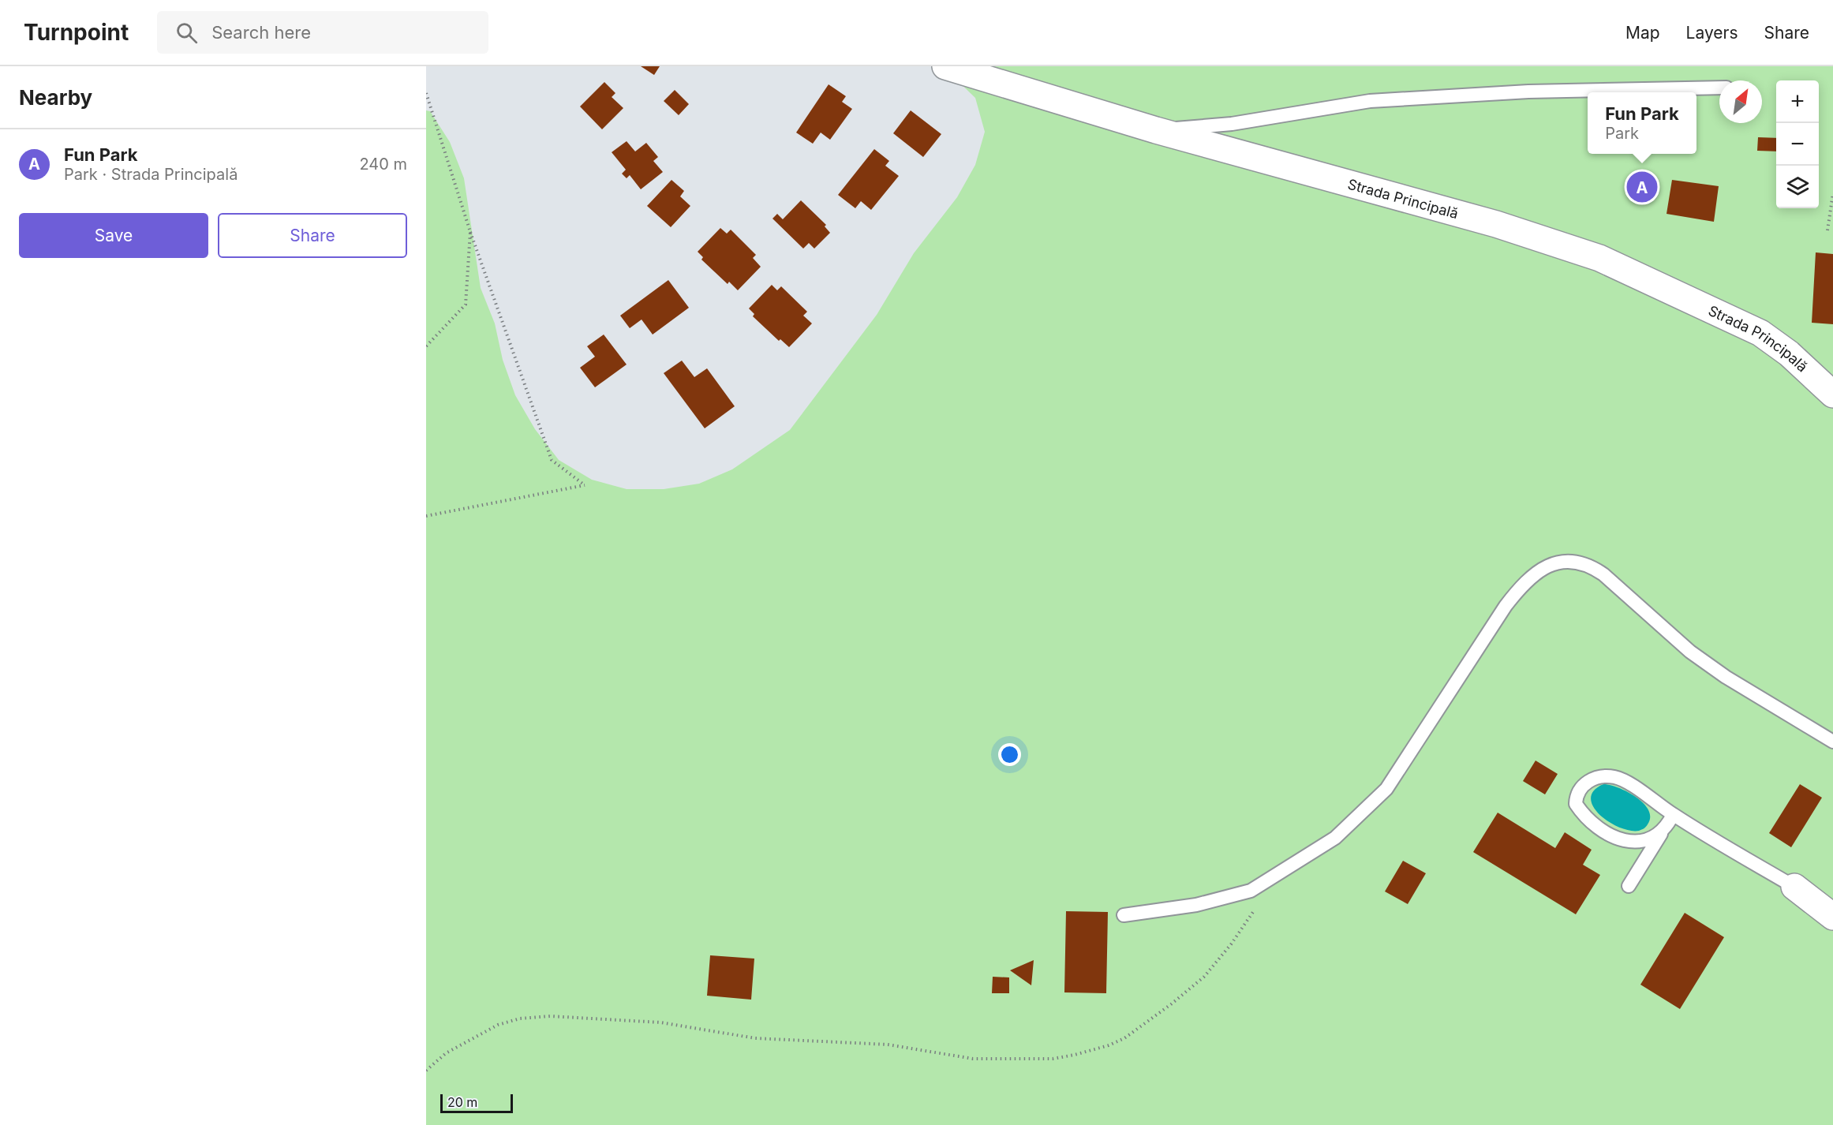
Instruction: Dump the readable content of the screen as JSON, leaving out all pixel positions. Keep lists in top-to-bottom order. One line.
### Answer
{"streets":{"street":["Strada Principală"]},"scale_bar":"20 m","north":"top right","page":{"header":"Turnpoint","search":"Search here","nav":["Map","Layers","Share"],"heading":"Nearby","map_buttons":["+","−"],"popup":["Fun Park","Park"],"list":[{"mark":"A","name":"Fun Park","note":"Park · Strada Principală","value":"240 m"}],"pins":"A","buttons":["Save","Share"],"scale":"20 m"}}
